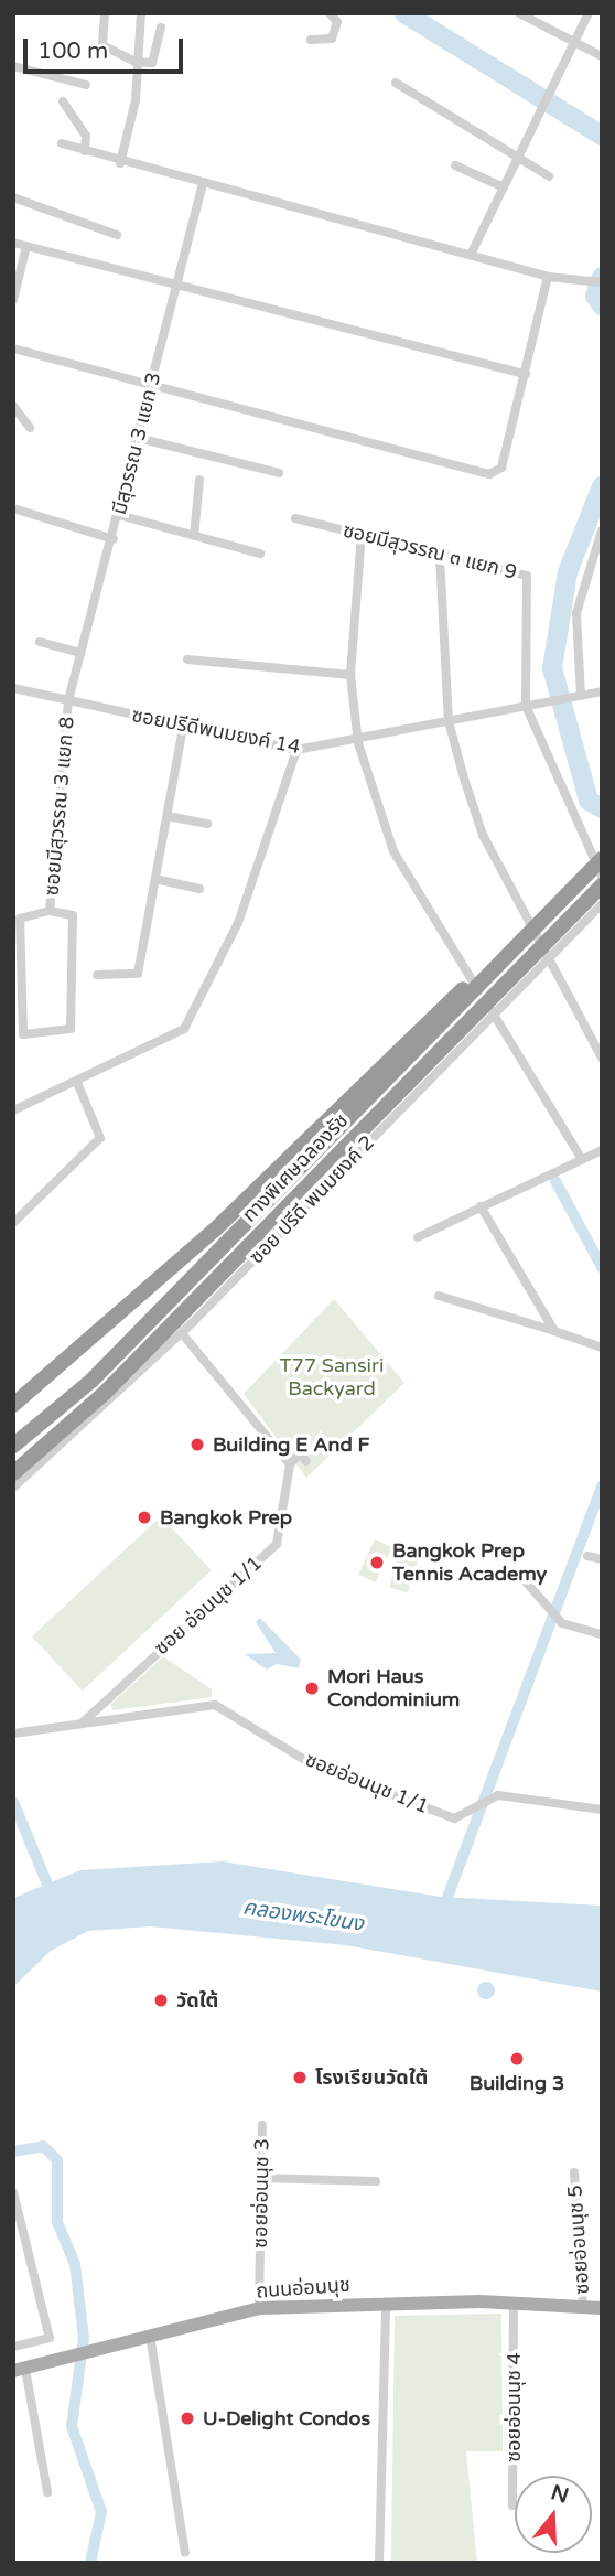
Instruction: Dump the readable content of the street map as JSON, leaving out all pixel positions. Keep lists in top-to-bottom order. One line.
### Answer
{"streets":{"highway":["ทางพิเศษฉลองรัช"],"main road":["ถนนอ่อนนุช"],"street":["มีสุวรรณ 3 แยก 3","ซอยมีสุวรรณ ๓ แยก 9","ซอยปรีดีพนมยงค์ 14","ซอยมีสุวรรณ 3 แยก 8","ซอย ปรีดี พนมยงค์ 2","ซอย อ่อนนุช 1/1","ซอยอ่อนนุช 1/1","ซอยอ่อนนุช 3","ซอยอ่อนนุช 5","ซอยอ่อนนุช 4"]},"crossings":[["มีสุวรรณ 3 แยก 3","ซอยปรีดีพนมยงค์ 14"],["มีสุวรรณ 3 แยก 3","ซอยมีสุวรรณ 3 แยก 8"],["ซอยมีสุวรรณ ๓ แยก 9","ซอยปรีดีพนมยงค์ 14"],["ซอยปรีดีพนมยงค์ 14","ซอยมีสุวรรณ 3 แยก 8"],["ซอย ปรีดี พนมยงค์ 2","ซอย อ่อนนุช 1/1"],["ซอย อ่อนนุช 1/1","ซอยอ่อนนุช 1/1"],["ซอยอ่อนนุช 3","ถนนอ่อนนุช"],["ซอยอ่อนนุช 5","ถนนอ่อนนุช"],["ถนนอ่อนนุช","ซอยอ่อนนุช 4"]],"water":["คลองพระโขนง"],"parks":["T77 Sansiri Backyard"],"places":["Building E And F","Bangkok Prep","Bangkok Prep Tennis Academy","Mori Haus Condominium","วัดใต้","Building 3","โรงเรียนวัดใต้","U-Delight Condos"],"scale_bar":"100 m","north":"top"}
